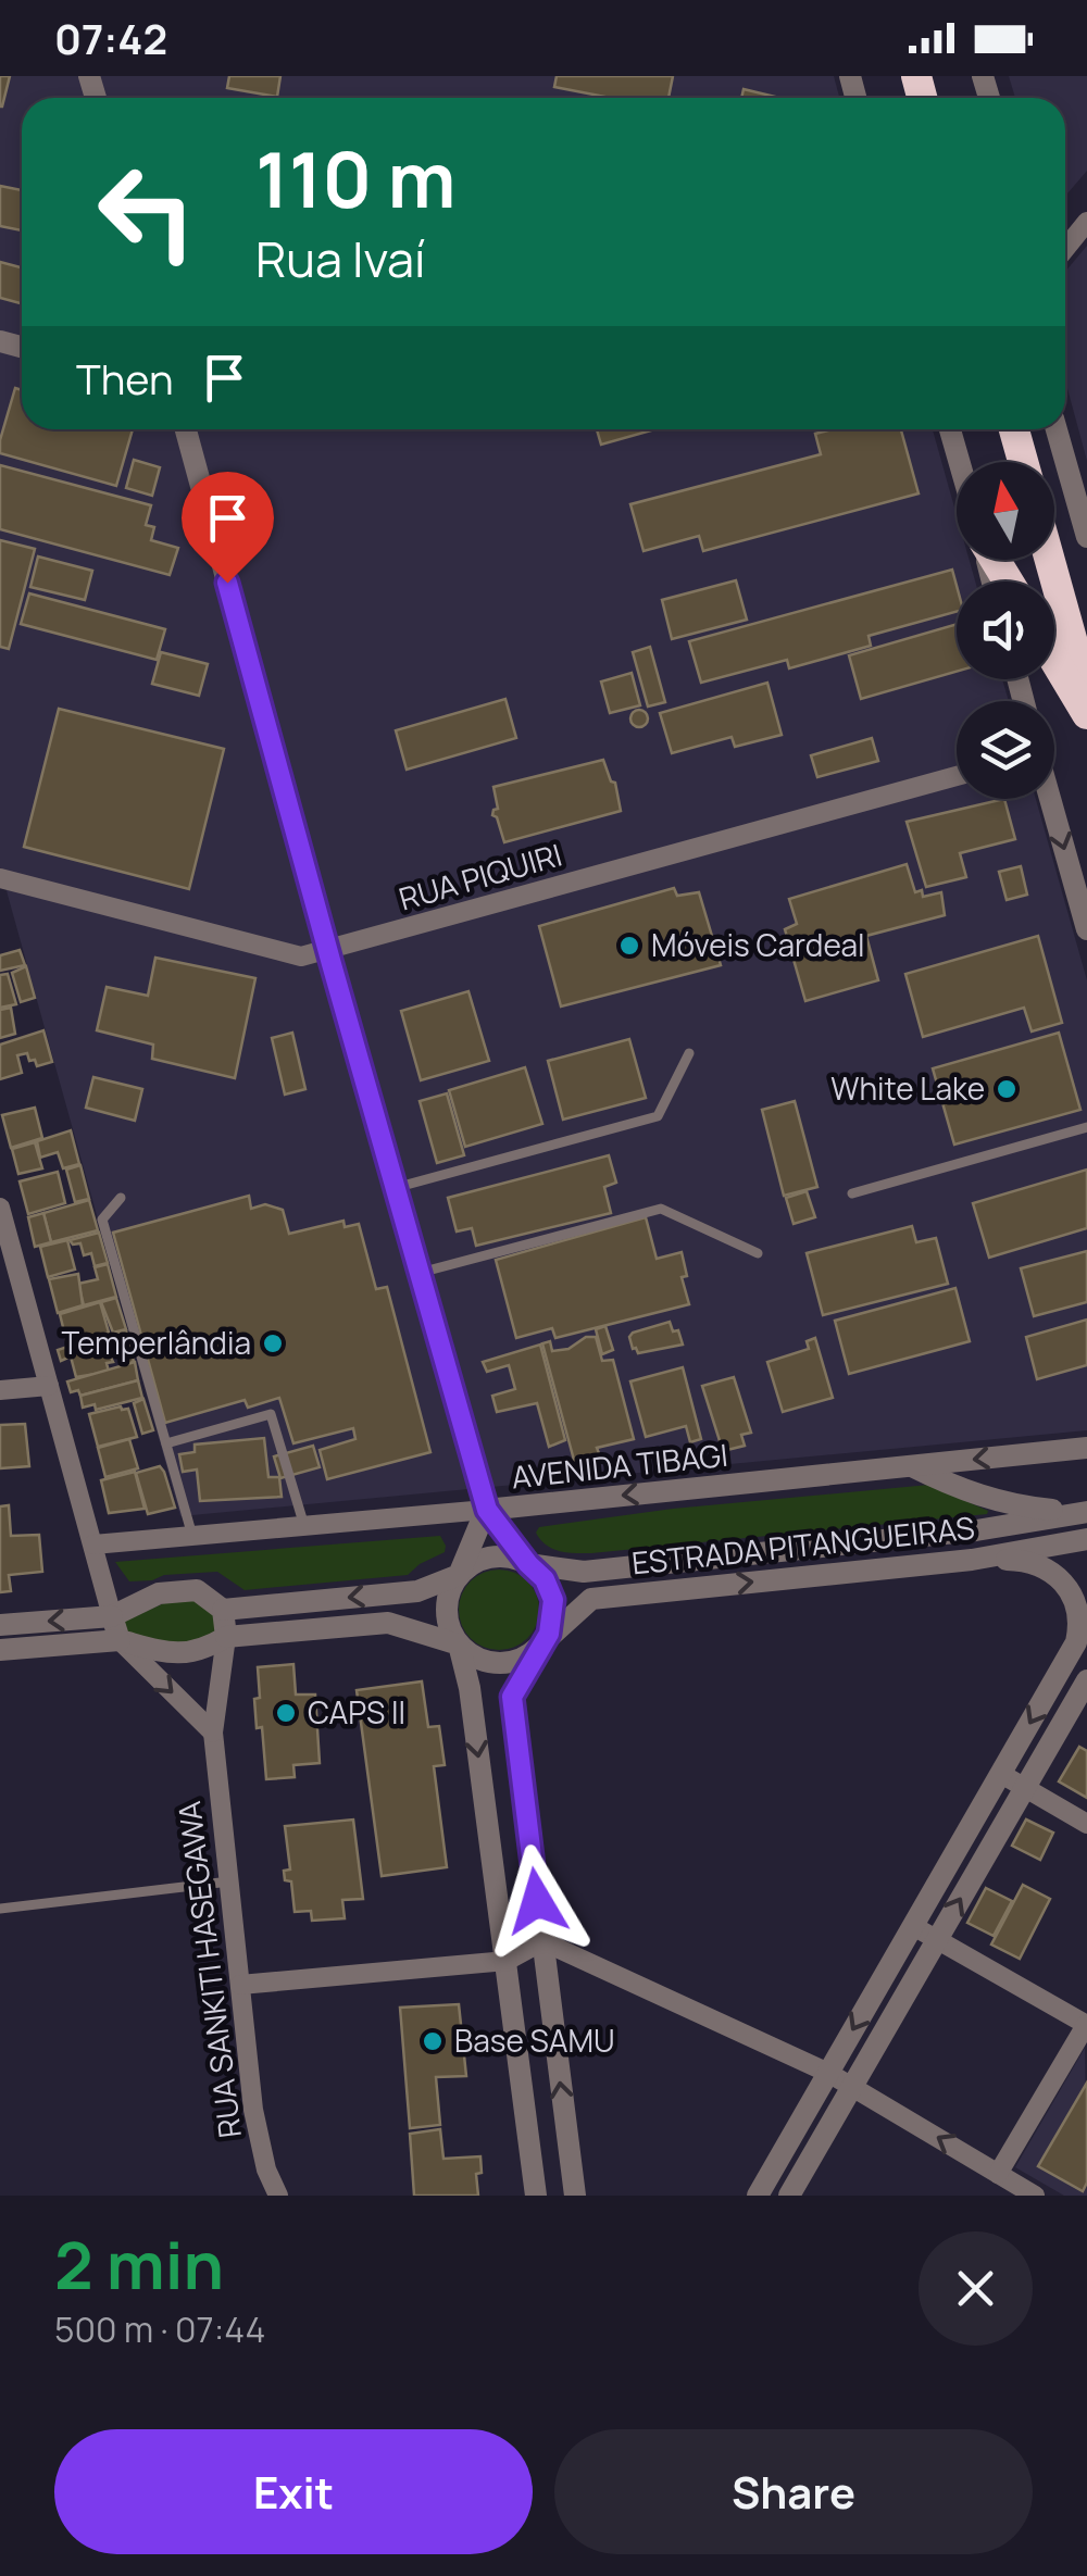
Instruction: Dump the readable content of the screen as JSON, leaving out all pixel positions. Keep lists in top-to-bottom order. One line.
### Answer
{"streets":{"street":["RUA PIQUIRI","AVENIDA TIBAGI","ESTRADA PITANGUEIRAS","RUA SANKITI HASEGAWA"]},"places":["Móveis Cardeal","White Lake","Temperlândia","CAPS II","Base SAMU"],"north":"top","page":{"status":"07:42","turn":["110 m","Rua Ivaí"],"then":"Then","heading":["2 min","500 m · 07:44"],"buttons":["Exit","Share"]}}
